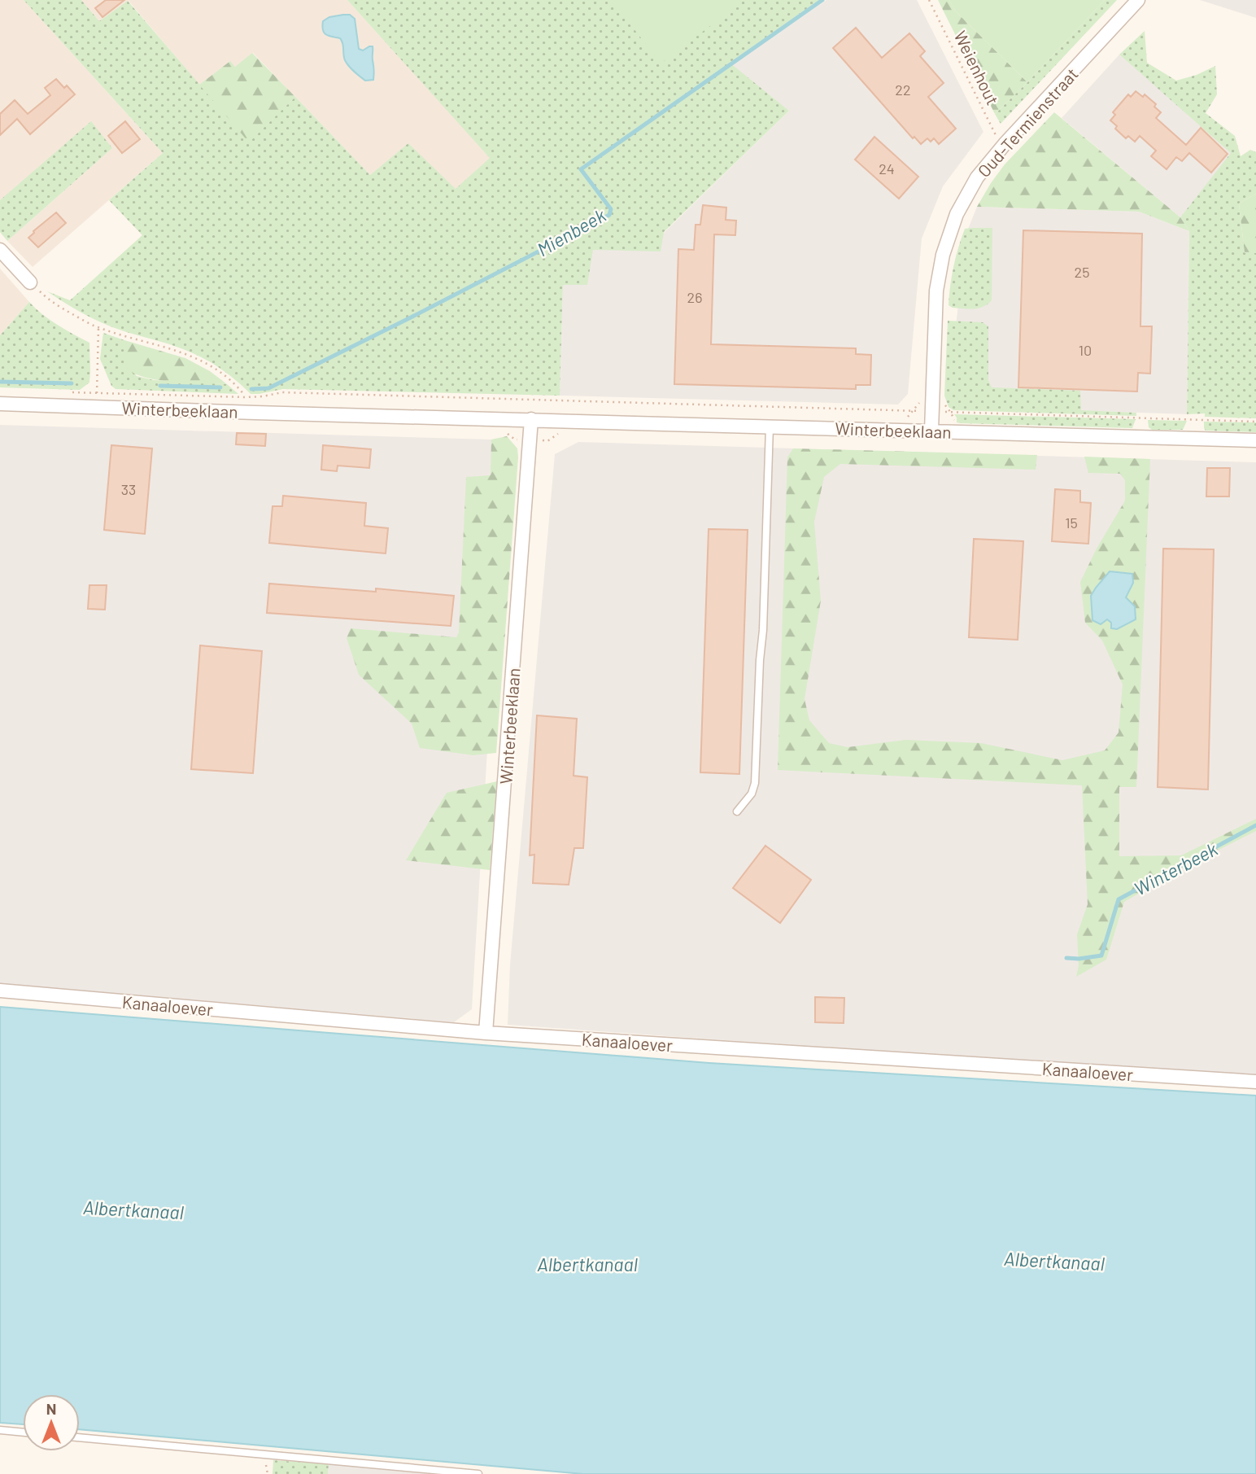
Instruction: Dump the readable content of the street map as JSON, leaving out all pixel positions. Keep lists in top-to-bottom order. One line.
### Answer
{"streets":{"street":["Oud-Termienstraat","Winterbeeklaan","Kanaaloever"],"path":["Weienhout"]},"crossings":[["Weienhout","Oud-Termienstraat"],["Oud-Termienstraat","Winterbeeklaan"],["Winterbeeklaan","Kanaaloever"]],"water":["Mienbeek","Winterbeek","Albertkanaal"],"house_numbers":["22","24","25","26","10","33","15"],"north":"top"}
